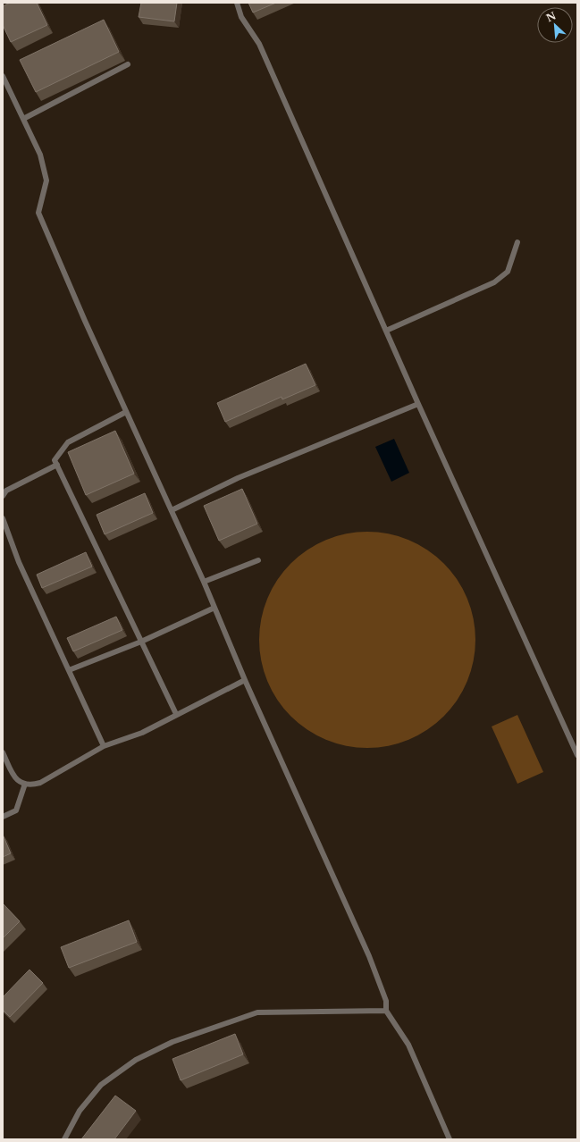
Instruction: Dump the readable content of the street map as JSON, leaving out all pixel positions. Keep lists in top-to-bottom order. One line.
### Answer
{"north":"top left"}
